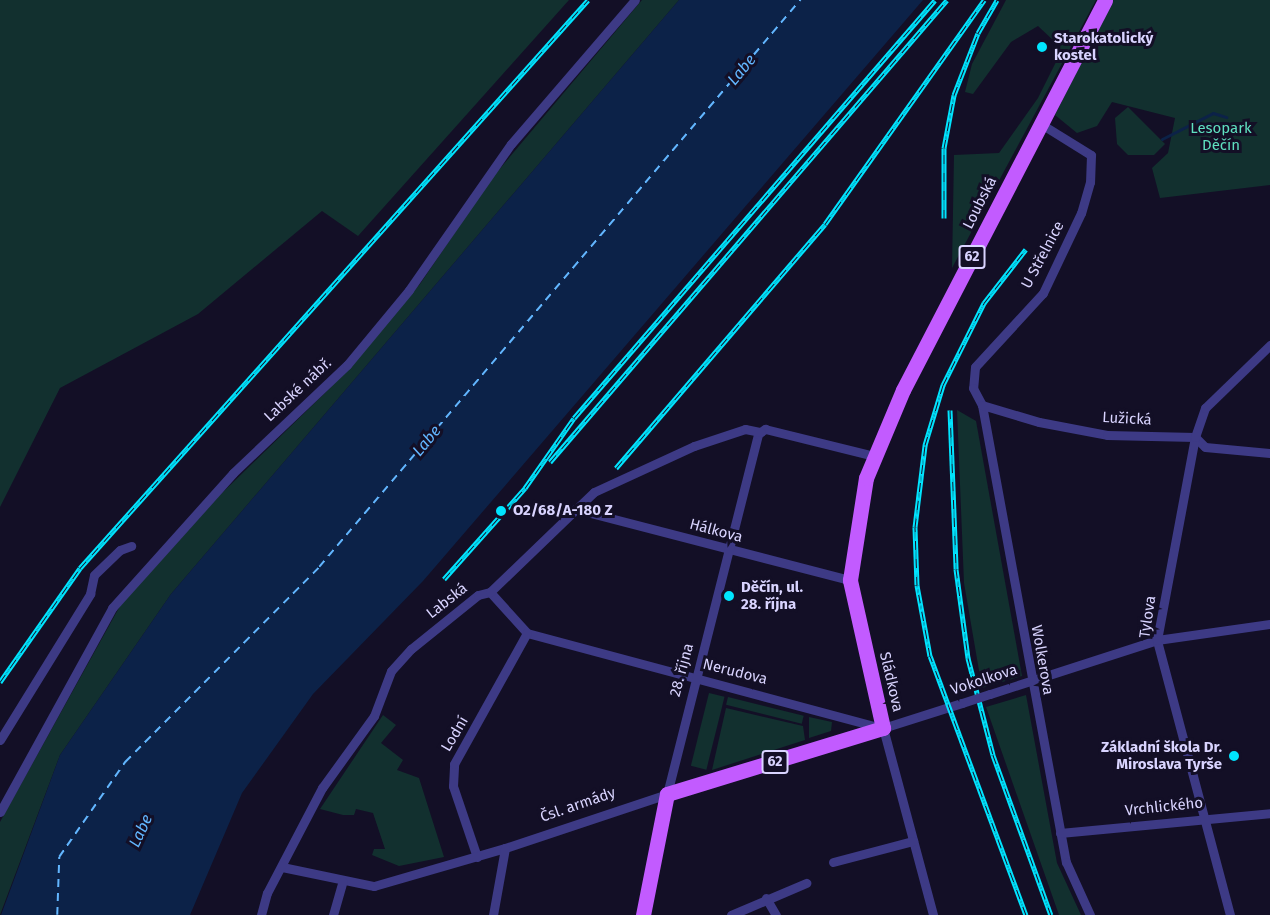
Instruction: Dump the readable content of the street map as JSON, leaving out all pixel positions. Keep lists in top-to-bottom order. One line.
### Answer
{"streets":{"main road":["Loubská","62","28. října","Sládkova","Čsl. armády"],"street":["U Střelnice","Labské nábř.","Lužická","Hálkova","Labská","Tylova","Wolkerova","Nerudova","Vokolkova","Lodní","Vrchlického"]},"crossings":[["Loubská","U Střelnice"],["Loubská","Labská"],["Loubská","Sládkova"],["U Střelnice","Lužická"],["U Střelnice","Wolkerova"],["Lužická","Tylova"],["Lužická","Wolkerova"],["Hálkova","Labská"],["Hálkova","28. října"],["Hálkova","Sládkova"],["Labská","28. října"],["Labská","Sládkova"],["Labská","Čsl. armády"],["Tylova","Vokolkova"],["Tylova","Vrchlického"],["Wolkerova","Vokolkova"],["Wolkerova","Vrchlického"],["28. října","Nerudova"],["28. října","Čsl. armády"],["Nerudova","Vokolkova"],["Nerudova","Sládkova"],["Nerudova","Lodní"],["Nerudova","Čsl. armády"],["Vokolkova","Sládkova"],["Vokolkova","Čsl. armády"],["Sládkova","Čsl. armády"],["Lodní","Čsl. armády"]],"water":["Labe"],"parks":["Lesopark Děčín"],"places":["Starokatolický kostel","O2/68/A-180 Z","Děčín, ul. 28. října","Základní škola Dr. Miroslava Tyrše"]}
